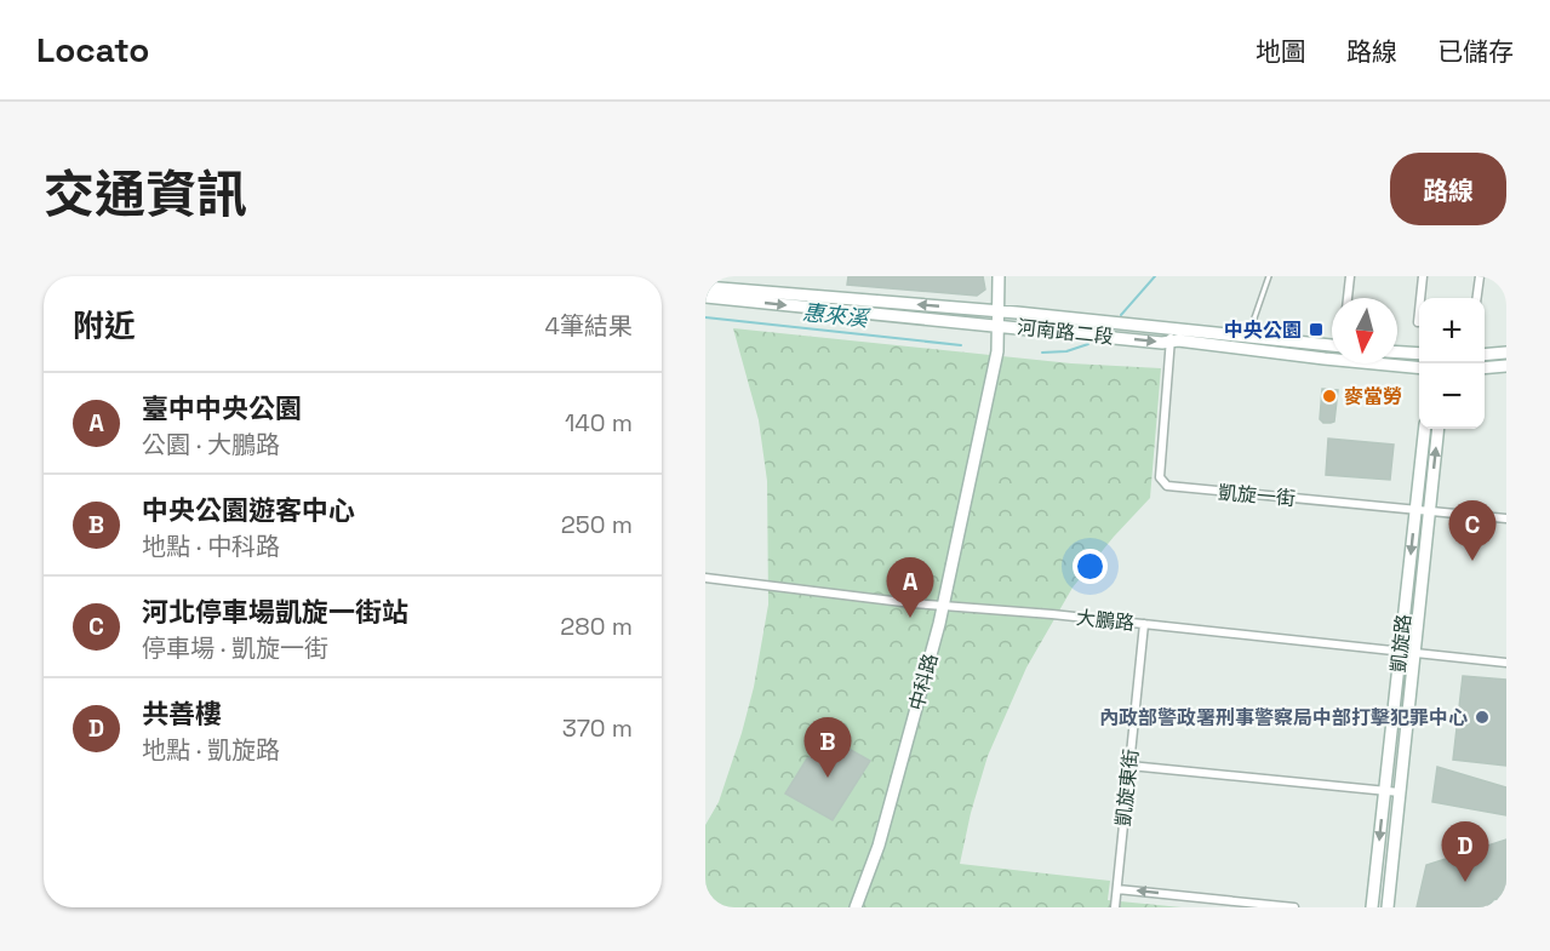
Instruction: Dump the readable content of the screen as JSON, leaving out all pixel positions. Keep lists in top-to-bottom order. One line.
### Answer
{"streets":{"street":["河南路二段","凱旋一街","大鵬路","凱旋路","中科路","凱旋東街"]},"crossings":[["河南路二段","凱旋一街"],["河南路二段","中科路"],["凱旋一街","凱旋路"],["大鵬路","凱旋路"],["大鵬路","中科路"],["大鵬路","凱旋東街"]],"water":["惠來溪"],"places":{"transit":["中央公園"],"other":["麥當勞","內政部警政署刑事警察局中部打擊犯罪中心"]},"north":"bottom","page":{"header":"Locato","nav":["地圖","路線","已儲存"],"title":"交通資訊","buttons":"路線","heading":["附近","4筆結果"],"map_buttons":["+","−"],"list":[{"mark":"A","name":"臺中中央公園","note":"公園 · 大鵬路","value":"140 m"},{"mark":"B","name":"中央公園遊客中心","note":"地點 · 中科路","value":"250 m"},{"mark":"C","name":"河北停車場凱旋一街站","note":"停車場 · 凱旋一街","value":"280 m"},{"mark":"D","name":"共善樓","note":"地點 · 凱旋路","value":"370 m"}],"pins":["C","A","B","D"]}}
